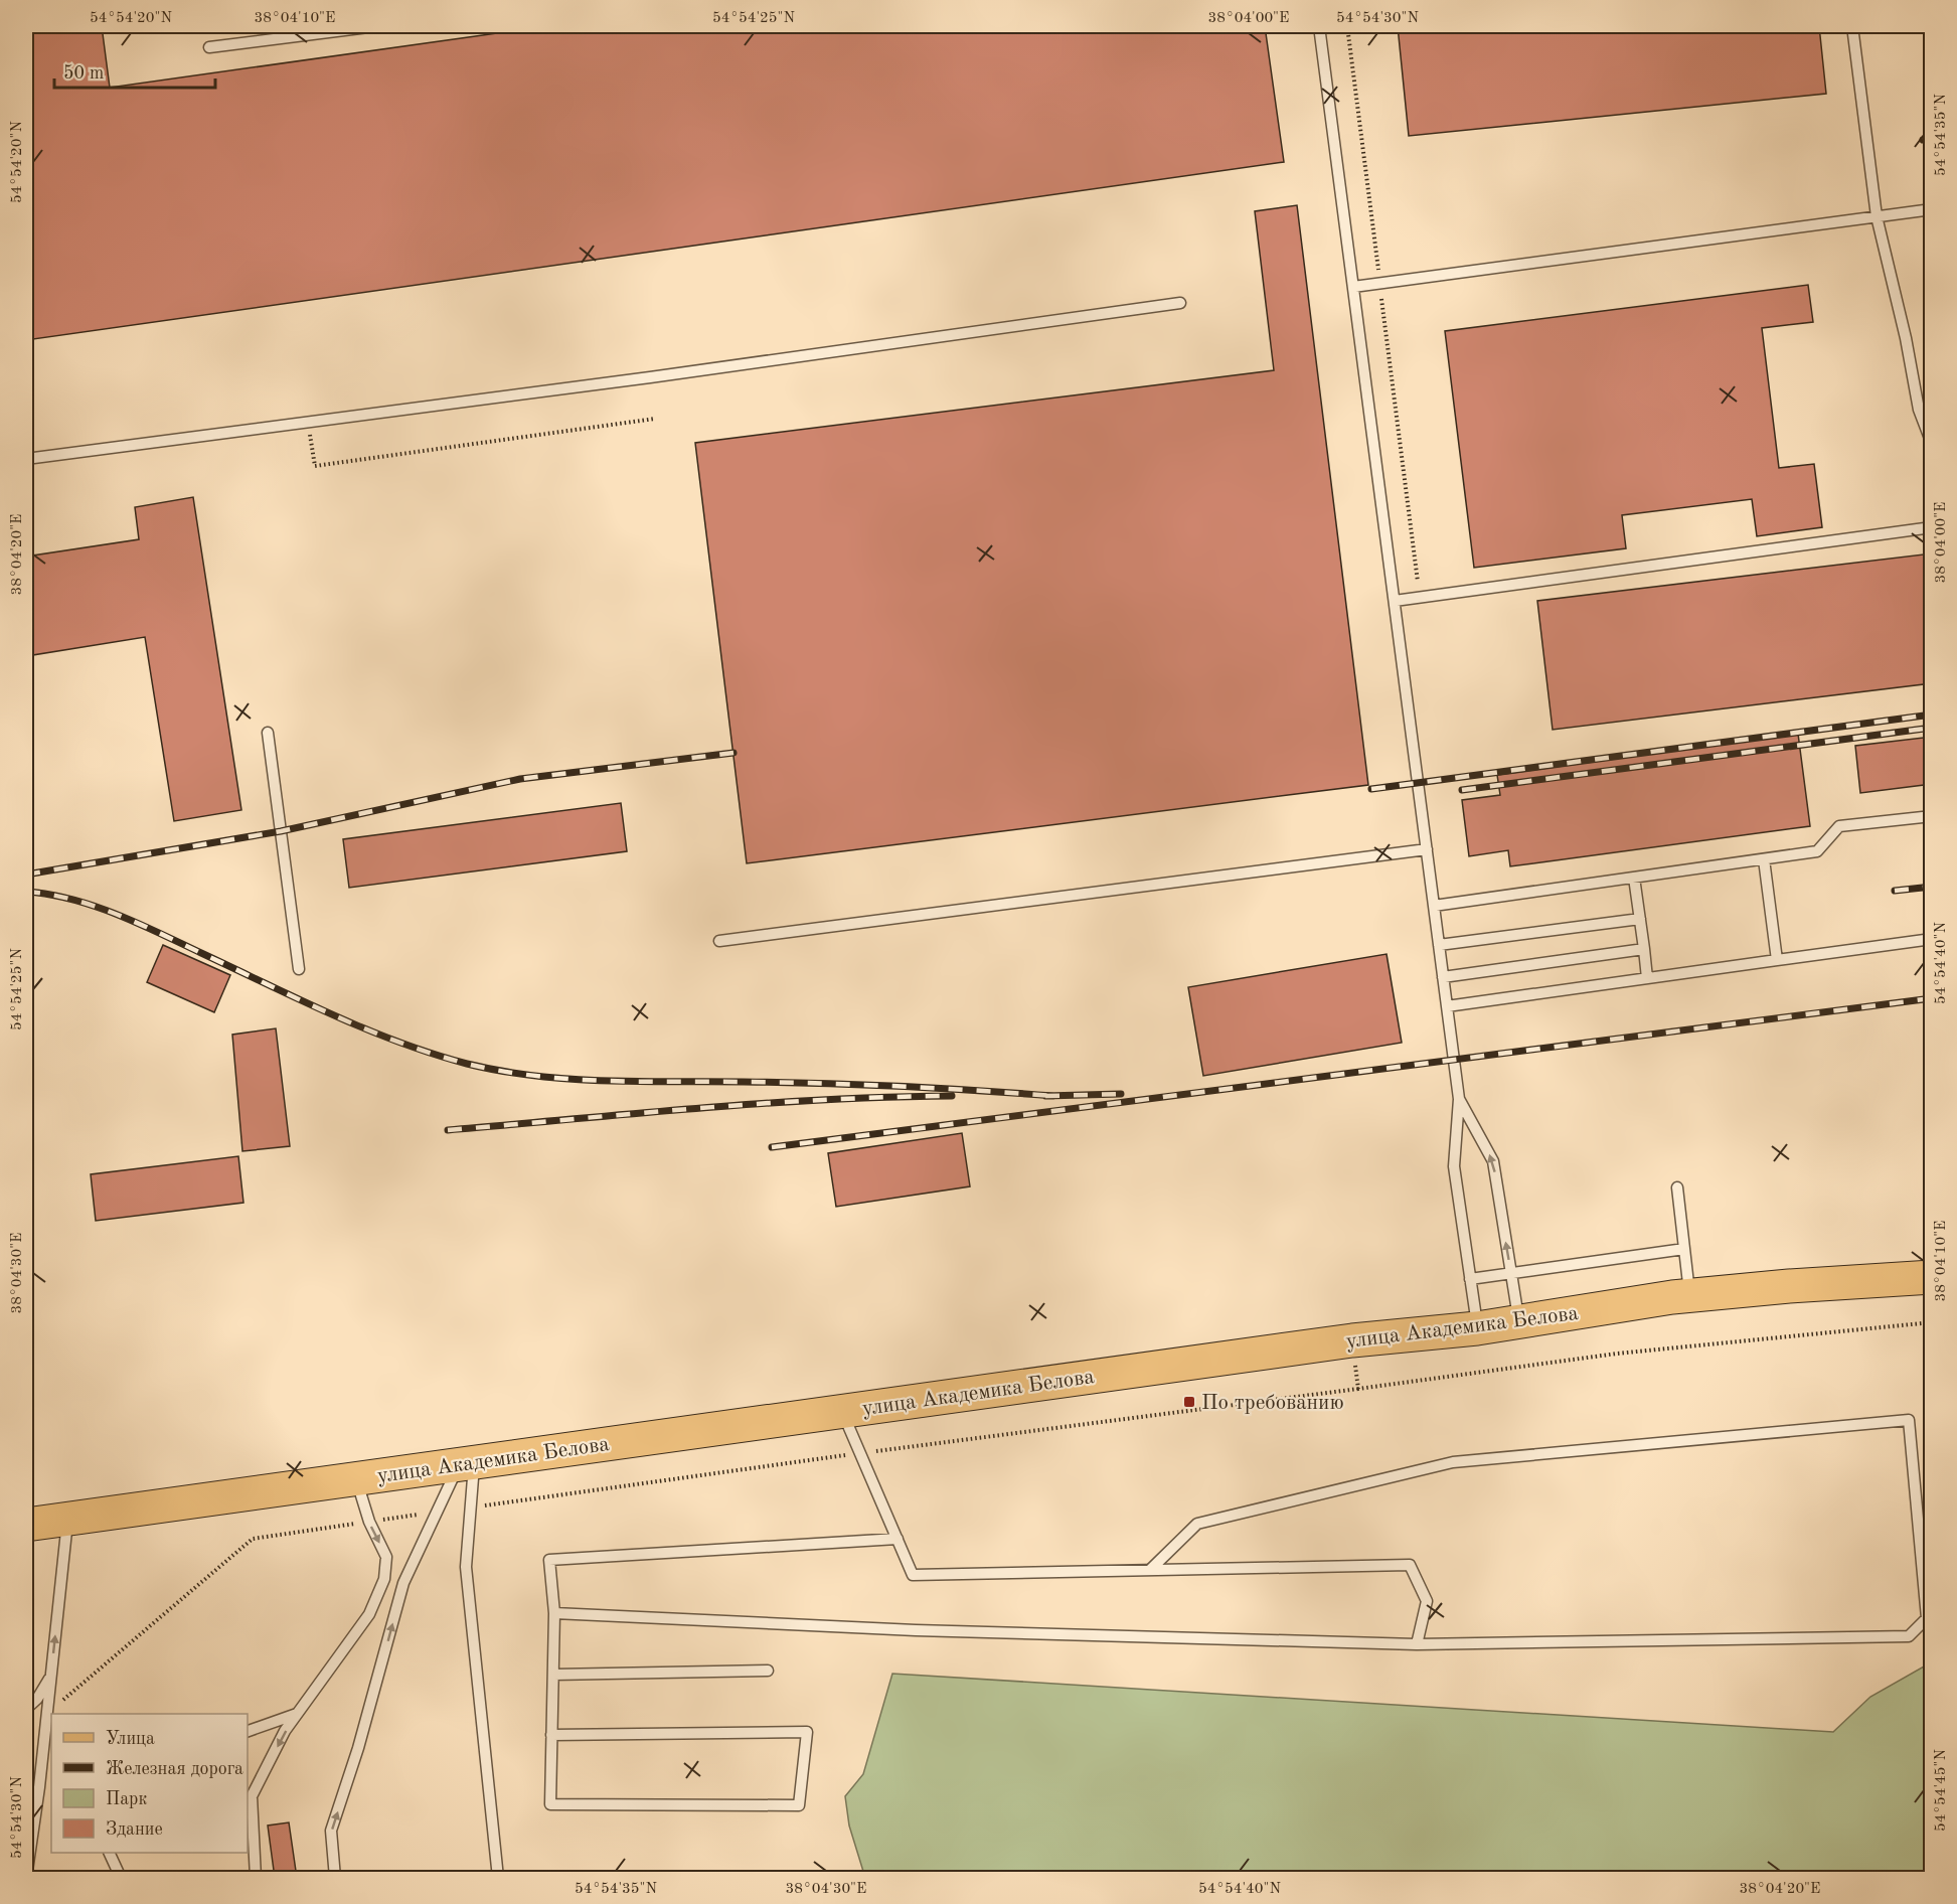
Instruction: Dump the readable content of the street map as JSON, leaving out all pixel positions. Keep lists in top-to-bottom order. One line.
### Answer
{"streets":{"main road":["улица Академика Белова"]},"places":{"transit":["По требованию"]},"legend":["Улица","Железная дорога","Парк","Здание"],"scale_bar":"50 m","coordinates":["54°54'20\"N","38°04'10\"E","54°54'25\"N","38°04'00\"E","54°54'30\"N","54°54'35\"N","38°04'20\"E","54°54'40\"N","38°04'30\"E","54°54'45\"N"]}
